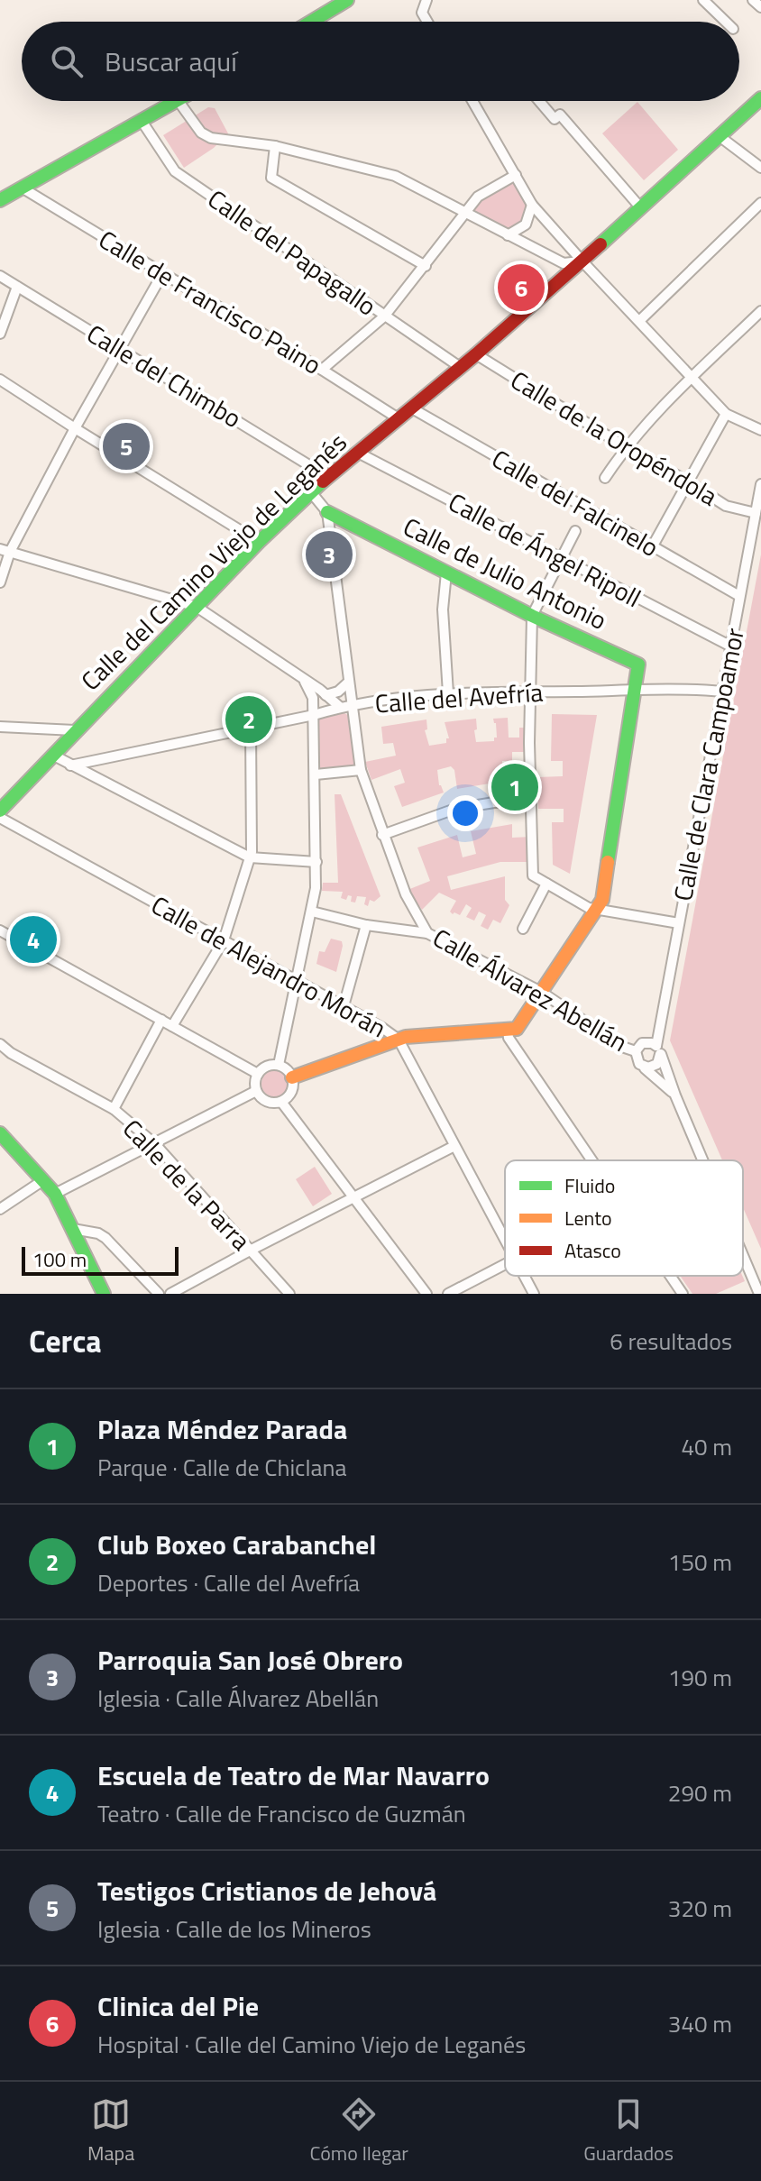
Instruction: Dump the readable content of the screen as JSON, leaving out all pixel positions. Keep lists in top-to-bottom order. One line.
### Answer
{"streets":{"street":["Calle del Papagallo","Calle de Francisco Paino","Calle del Chimbo","Calle de la Oropéndola","Calle del Falcinelo","Calle de Ángel Ripoll","Calle del Camino Viejo de Leganés","Calle de Julio Antonio","Calle del Avefría","Calle de Clara Campoamor","Calle de Alejandro Morán","Calle Álvarez Abellán","Calle de la Parra"]},"crossings":[["Calle del Papagallo","Calle del Camino Viejo de Leganés"],["Calle de Francisco Paino","Calle del Camino Viejo de Leganés"],["Calle del Chimbo","Calle del Camino Viejo de Leganés"],["Calle de la Oropéndola","Calle del Camino Viejo de Leganés"],["Calle de la Oropéndola","Calle de Clara Campoamor"],["Calle del Falcinelo","Calle del Camino Viejo de Leganés"],["Calle del Falcinelo","Calle de Clara Campoamor"],["Calle de Ángel Ripoll","Calle del Camino Viejo de Leganés"],["Calle de Ángel Ripoll","Calle de Clara Campoamor"],["Calle de Julio Antonio","Calle del Avefría"],["Calle de Julio Antonio","Calle Álvarez Abellán"],["Calle del Avefría","Calle de Clara Campoamor"],["Calle del Avefría","Calle Álvarez Abellán"],["Calle de Clara Campoamor","Calle Álvarez Abellán"]],"legend":["Fluido","Lento","Atasco"],"scale_bar":"100 m","page":{"search":"Buscar aquí","pins":["6","5","3","2","1","4"],"scale":"100 m","heading":["Cerca","6 resultados"],"list":[{"mark":"1","name":"Plaza Méndez Parada","note":"Parque · Calle de Chiclana","value":"40 m"},{"mark":"2","name":"Club Boxeo Carabanchel","note":"Deportes · Calle del Avefría","value":"150 m"},{"mark":"3","name":"Parroquia San José Obrero","note":"Iglesia · Calle Álvarez Abellán","value":"190 m"},{"mark":"4","name":"Escuela de Teatro de Mar Navarro","note":"Teatro · Calle de Francisco de Guzmán","value":"290 m"},{"mark":"5","name":"Testigos Cristianos de Jehová","note":"Iglesia · Calle de los Mineros","value":"320 m"},{"mark":"6","name":"Clinica del Pie","note":"Hospital · Calle del Camino Viejo de Leganés","value":"340 m"}],"nav":["Mapa","Cómo llegar","Guardados"]}}
